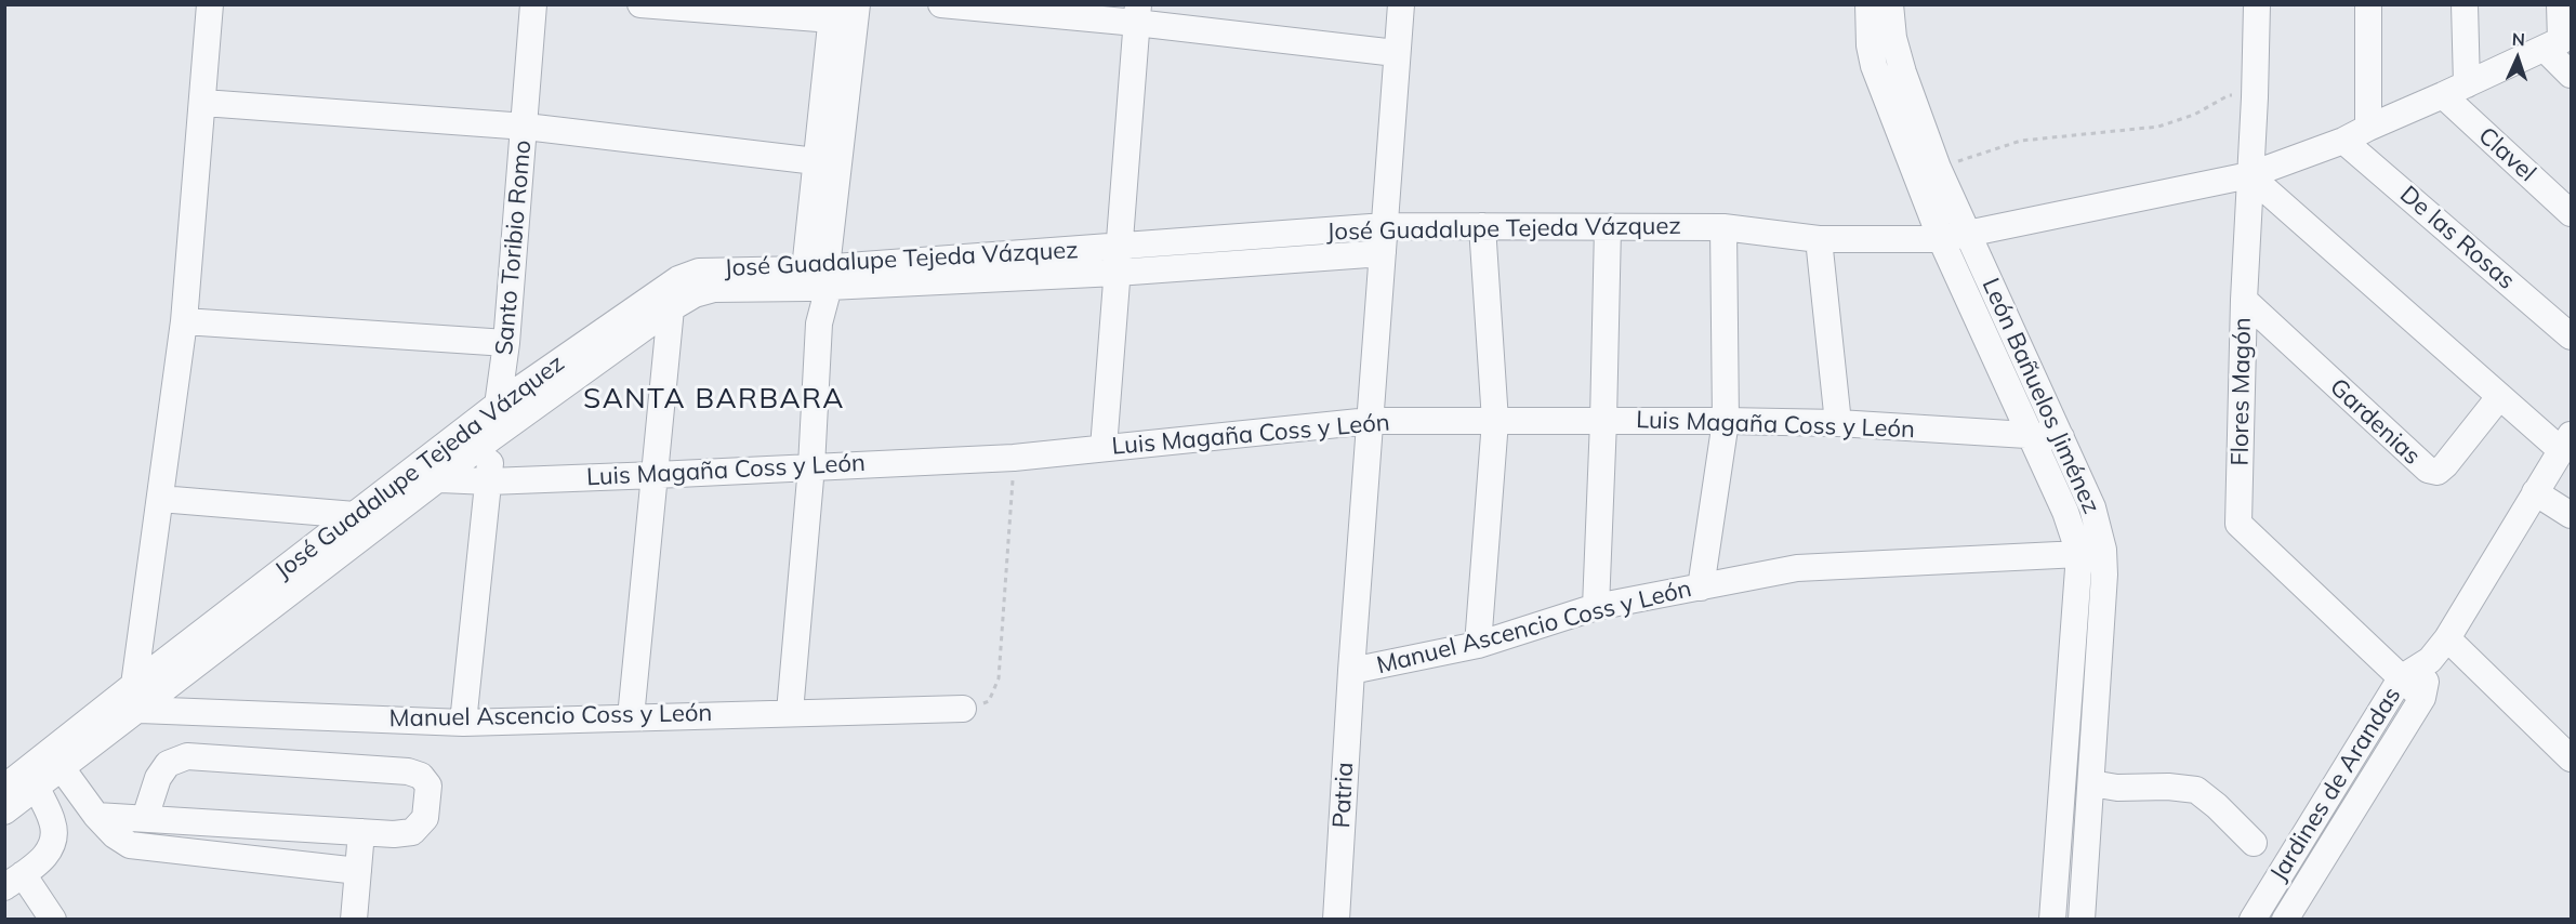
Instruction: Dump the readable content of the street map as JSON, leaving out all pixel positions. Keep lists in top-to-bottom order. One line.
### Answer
{"streets":{"street":["Clavel","José Guadalupe Tejeda Vázquez","De las Rosas","Santo Toribio Romo","Flores Magón","León Bañuelos Jiménez","Gardenias","Luis Magaña Coss y León","Manuel Ascencio Coss y León","Jardines de Arandas","Patria"]},"crossings":[["Clavel","José Guadalupe Tejeda Vázquez"],["José Guadalupe Tejeda Vázquez","De las Rosas"],["José Guadalupe Tejeda Vázquez","Santo Toribio Romo"],["José Guadalupe Tejeda Vázquez","Flores Magón"],["José Guadalupe Tejeda Vázquez","León Bañuelos Jiménez"],["José Guadalupe Tejeda Vázquez","Luis Magaña Coss y León"],["José Guadalupe Tejeda Vázquez","Manuel Ascencio Coss y León"],["José Guadalupe Tejeda Vázquez","Patria"],["Santo Toribio Romo","Luis Magaña Coss y León"],["Santo Toribio Romo","Manuel Ascencio Coss y León"],["Flores Magón","Gardenias"],["Flores Magón","Jardines de Arandas"],["León Bañuelos Jiménez","Luis Magaña Coss y León"],["León Bañuelos Jiménez","Manuel Ascencio Coss y León"],["Luis Magaña Coss y León","Patria"],["Manuel Ascencio Coss y León","Patria"]],"districts":["SANTA BARBARA"],"north":"top"}
